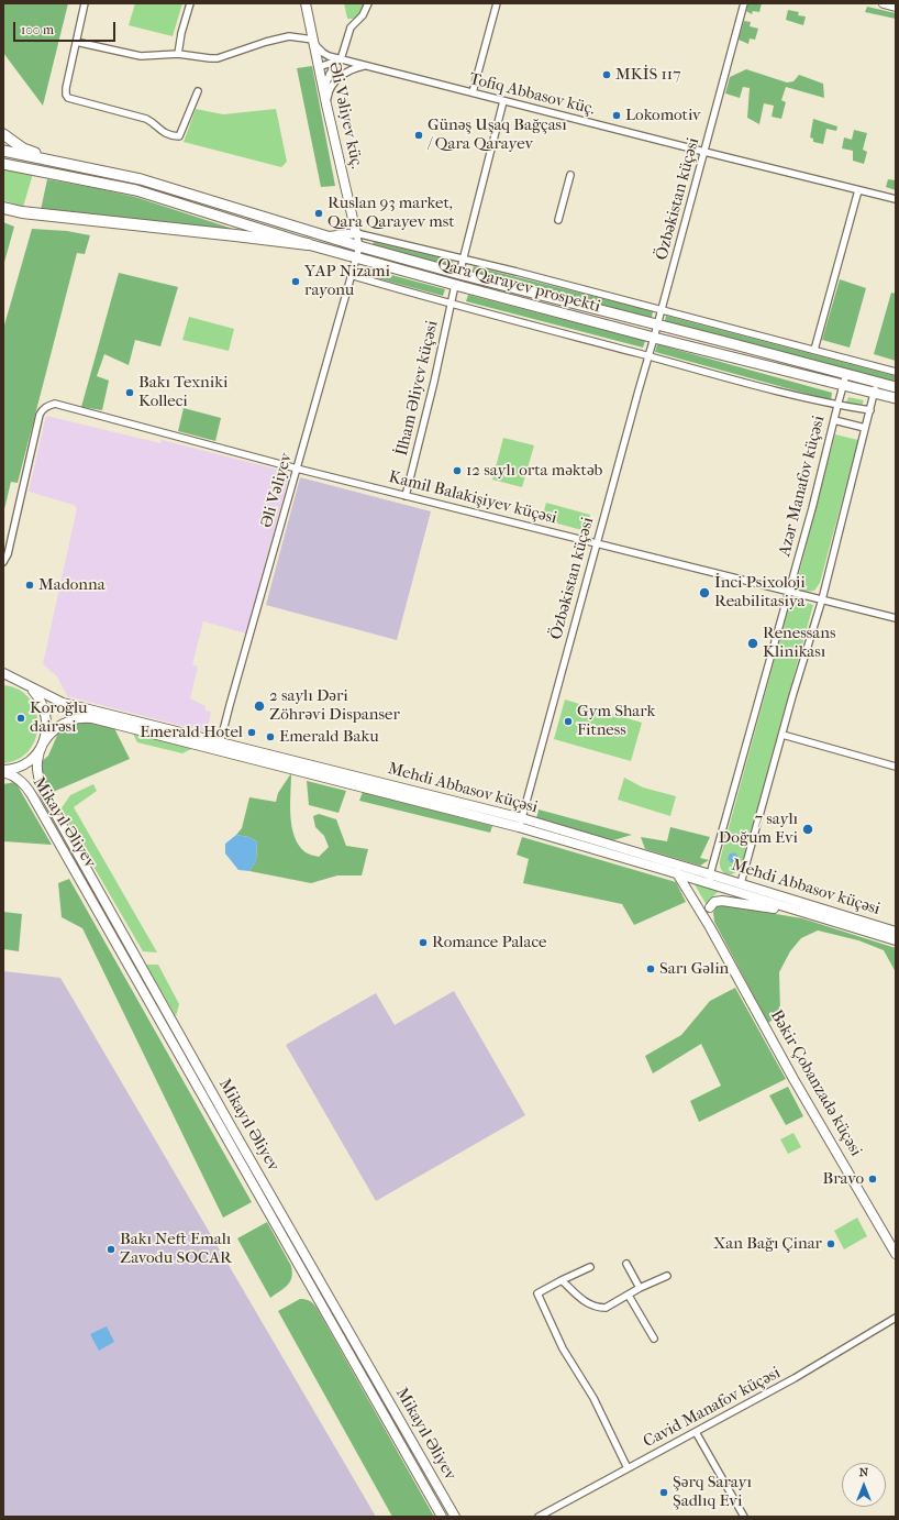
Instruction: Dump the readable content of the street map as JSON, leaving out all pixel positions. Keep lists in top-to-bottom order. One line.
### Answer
{"streets":{"main road":["Qara Qarayev prospekti"],"street":["Tofiq Abbasov küç.","Əli Vəliyev küç.","Özbəkistan küçəsi","İlham Əliyev küçəsi","Azər Manafov küçəsi","Əli Vəliyev","Kamil Balakişiyev küçəsi","Mehdi Abbasov küçəsi","Mikayıl Əliyev","Bəkir Çobanzadə küçəsi","Cavid Manafov küçəsi"]},"crossings":[["Tofiq Abbasov küç.","Əli Vəliyev küç."],["Tofiq Abbasov küç.","Özbəkistan küçəsi"],["Özbəkistan küçəsi","Qara Qarayev prospekti"],["Özbəkistan küçəsi","Kamil Balakişiyev küçəsi"],["Özbəkistan küçəsi","Mehdi Abbasov küçəsi"],["Qara Qarayev prospekti","İlham Əliyev küçəsi"],["Qara Qarayev prospekti","Azər Manafov küçəsi"],["Qara Qarayev prospekti","Əli Vəliyev"],["İlham Əliyev küçəsi","Kamil Balakişiyev küçəsi"],["Azər Manafov küçəsi","Kamil Balakişiyev küçəsi"],["Azər Manafov küçəsi","Mehdi Abbasov küçəsi"],["Əli Vəliyev","Kamil Balakişiyev küçəsi"],["Əli Vəliyev","Mehdi Abbasov küçəsi"],["Mehdi Abbasov küçəsi","Mikayıl Əliyev"]],"places":["MKİS 117","Lokomotiv","Günəş Uşaq Bağçası / Qara Qarayev","Ruslan 93 market, Qara Qarayev mst","YAP Nizami rayonu","Bakı Texniki Kolleci","12 saylı orta məktəb","Madonna","İnci Psixoloji Reabilitasiya","Renessans Klinikası","2 saylı Dəri Zöhrəvi Dispanser","Koroğlu dairəsi","Gym Shark Fitness","Emerald Hotel","Emerald Baku","7 saylı Doğum Evi","Romance Palace","Sarı Gəlin","Bravo","Xan Bağı Çinar","Bakı Neft Emalı Zavodu SOCAR","Şərq Sarayı Şadlıq Evi"],"scale_bar":"100 m","north":"top"}
